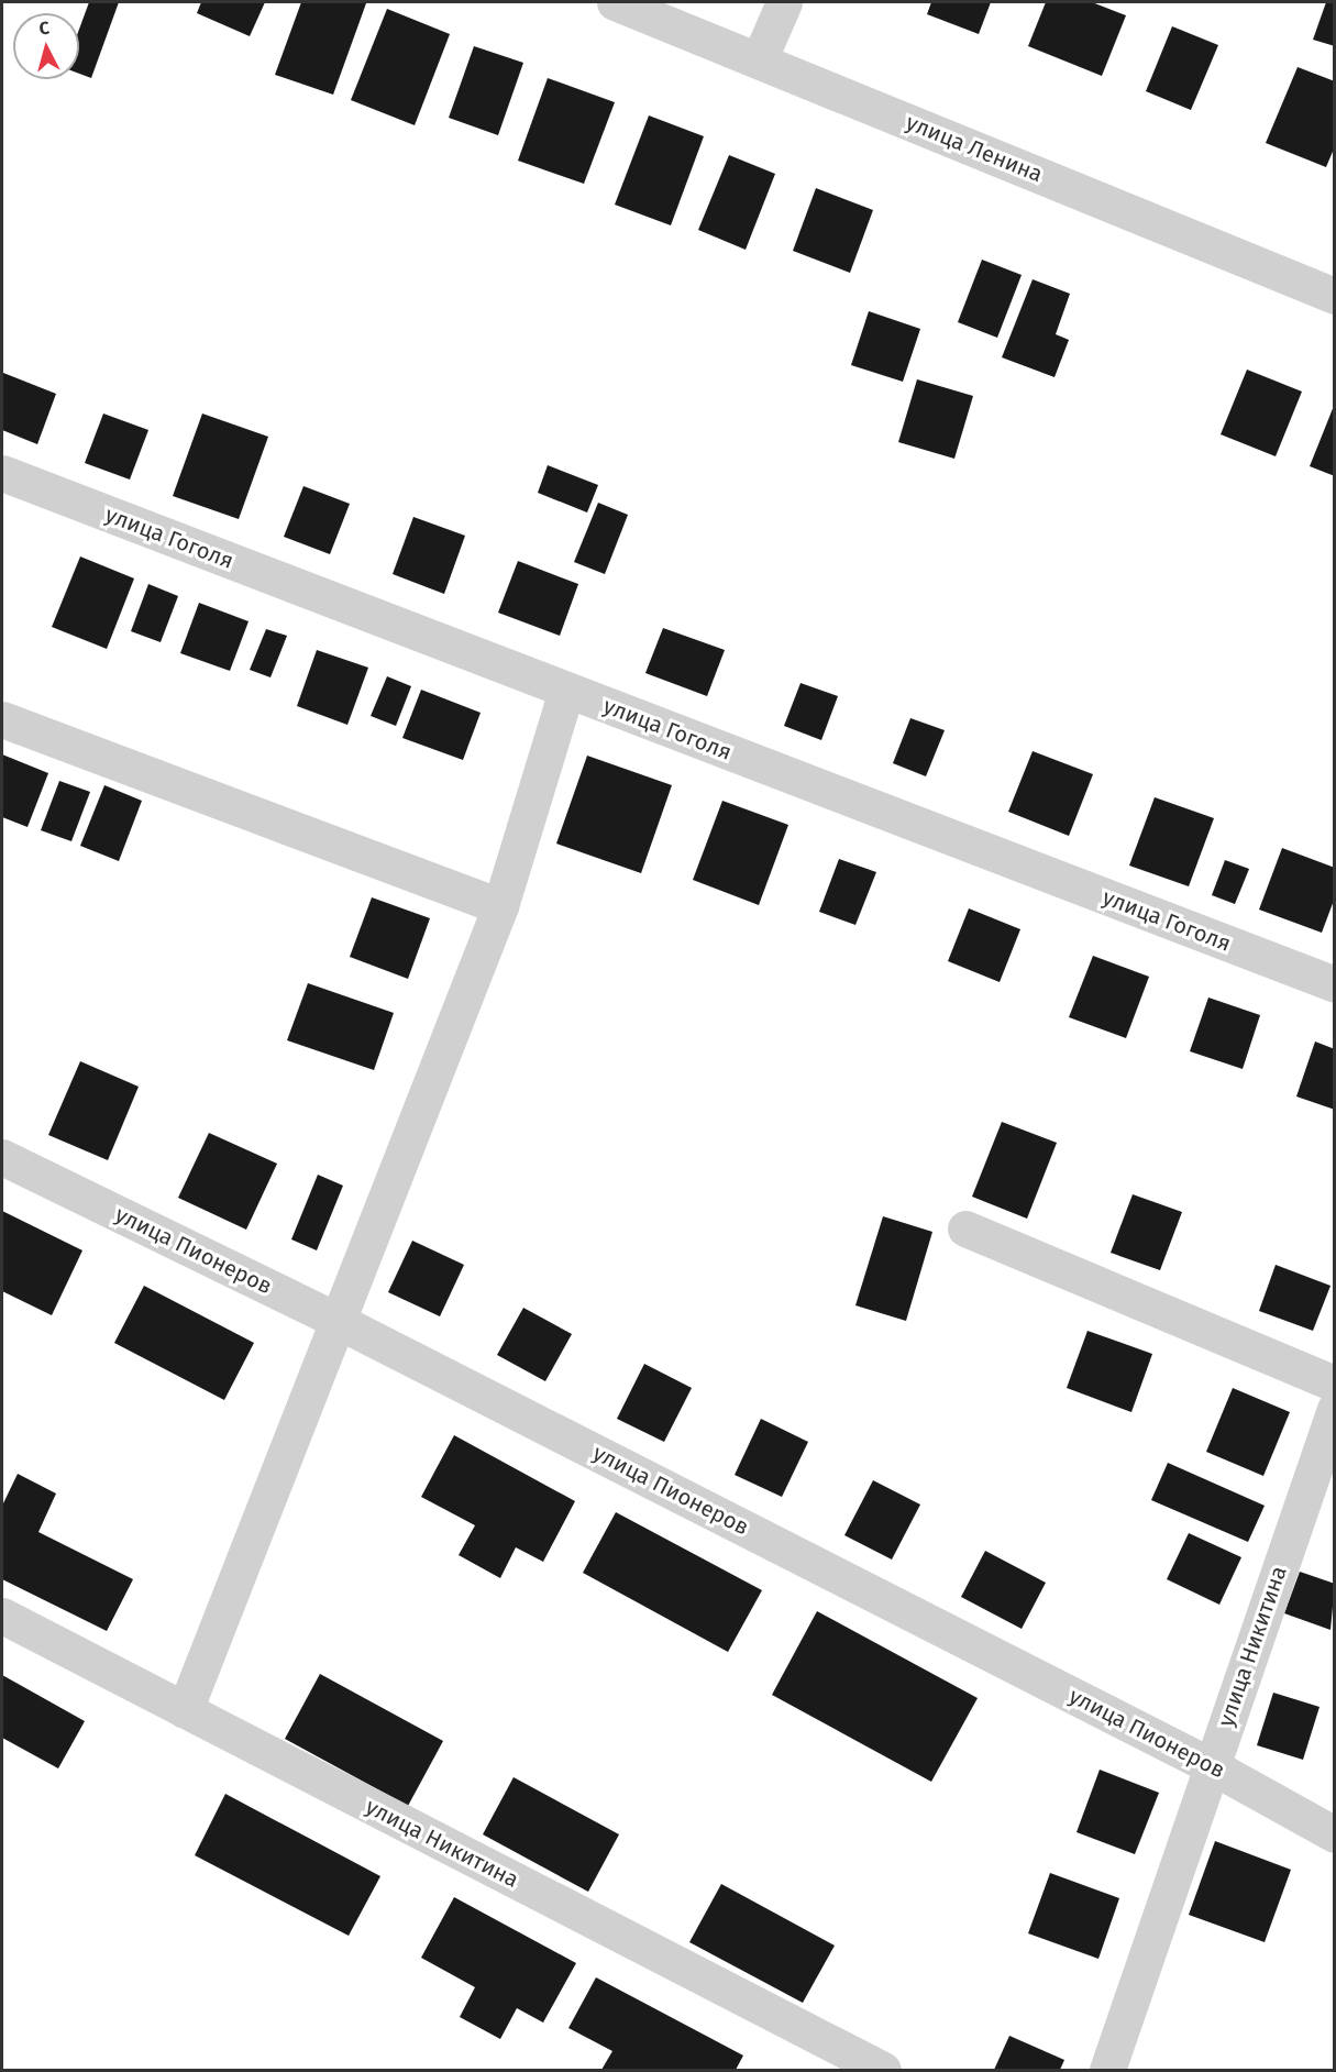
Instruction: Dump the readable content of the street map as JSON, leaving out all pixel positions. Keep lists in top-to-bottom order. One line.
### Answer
{"streets":{"street":["улица Ленина","улица Гоголя","улица Пионеров","улица Никитина"]},"crossings":[["улица Пионеров","улица Никитина"]],"north":"top"}
